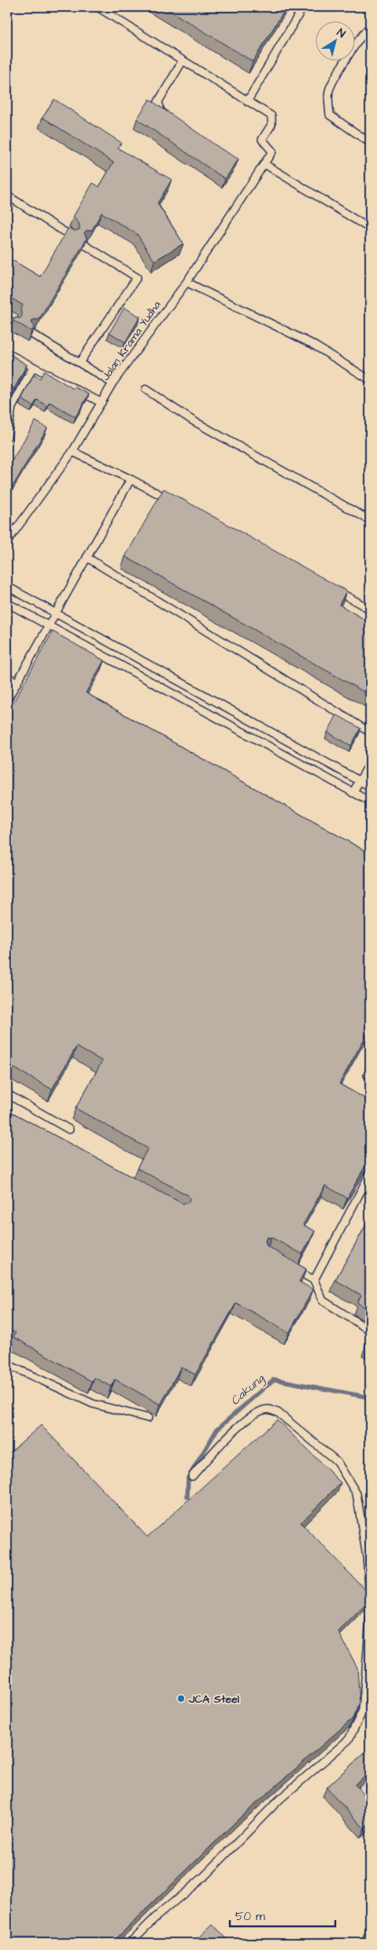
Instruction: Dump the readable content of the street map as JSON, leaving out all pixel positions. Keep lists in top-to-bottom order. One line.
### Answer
{"streets":{"lane":["Jalan Krama Yudha"]},"water":["Cakung"],"places":["JCA Steel"],"scale_bar":"50 m","north":"top right"}
